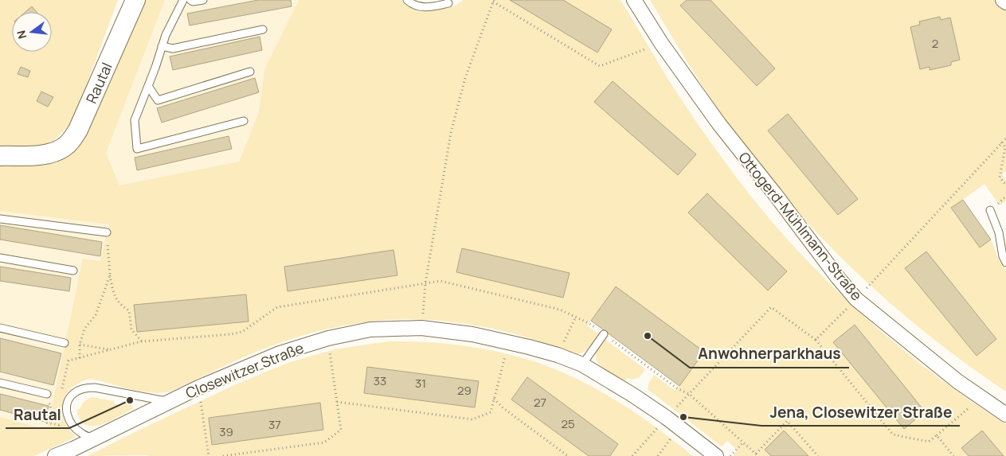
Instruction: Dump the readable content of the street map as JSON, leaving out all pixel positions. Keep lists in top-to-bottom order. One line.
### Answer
{"streets":{"street":["Rautal","Ottogerd-Mühlmann-Straße","Closewitzer Straße"]},"places":["Anwohnerparkhaus","Rautal","Jena, Closewitzer Straße"],"house_numbers":["2","33","31","29","27","25","37","39"],"north":"left"}
